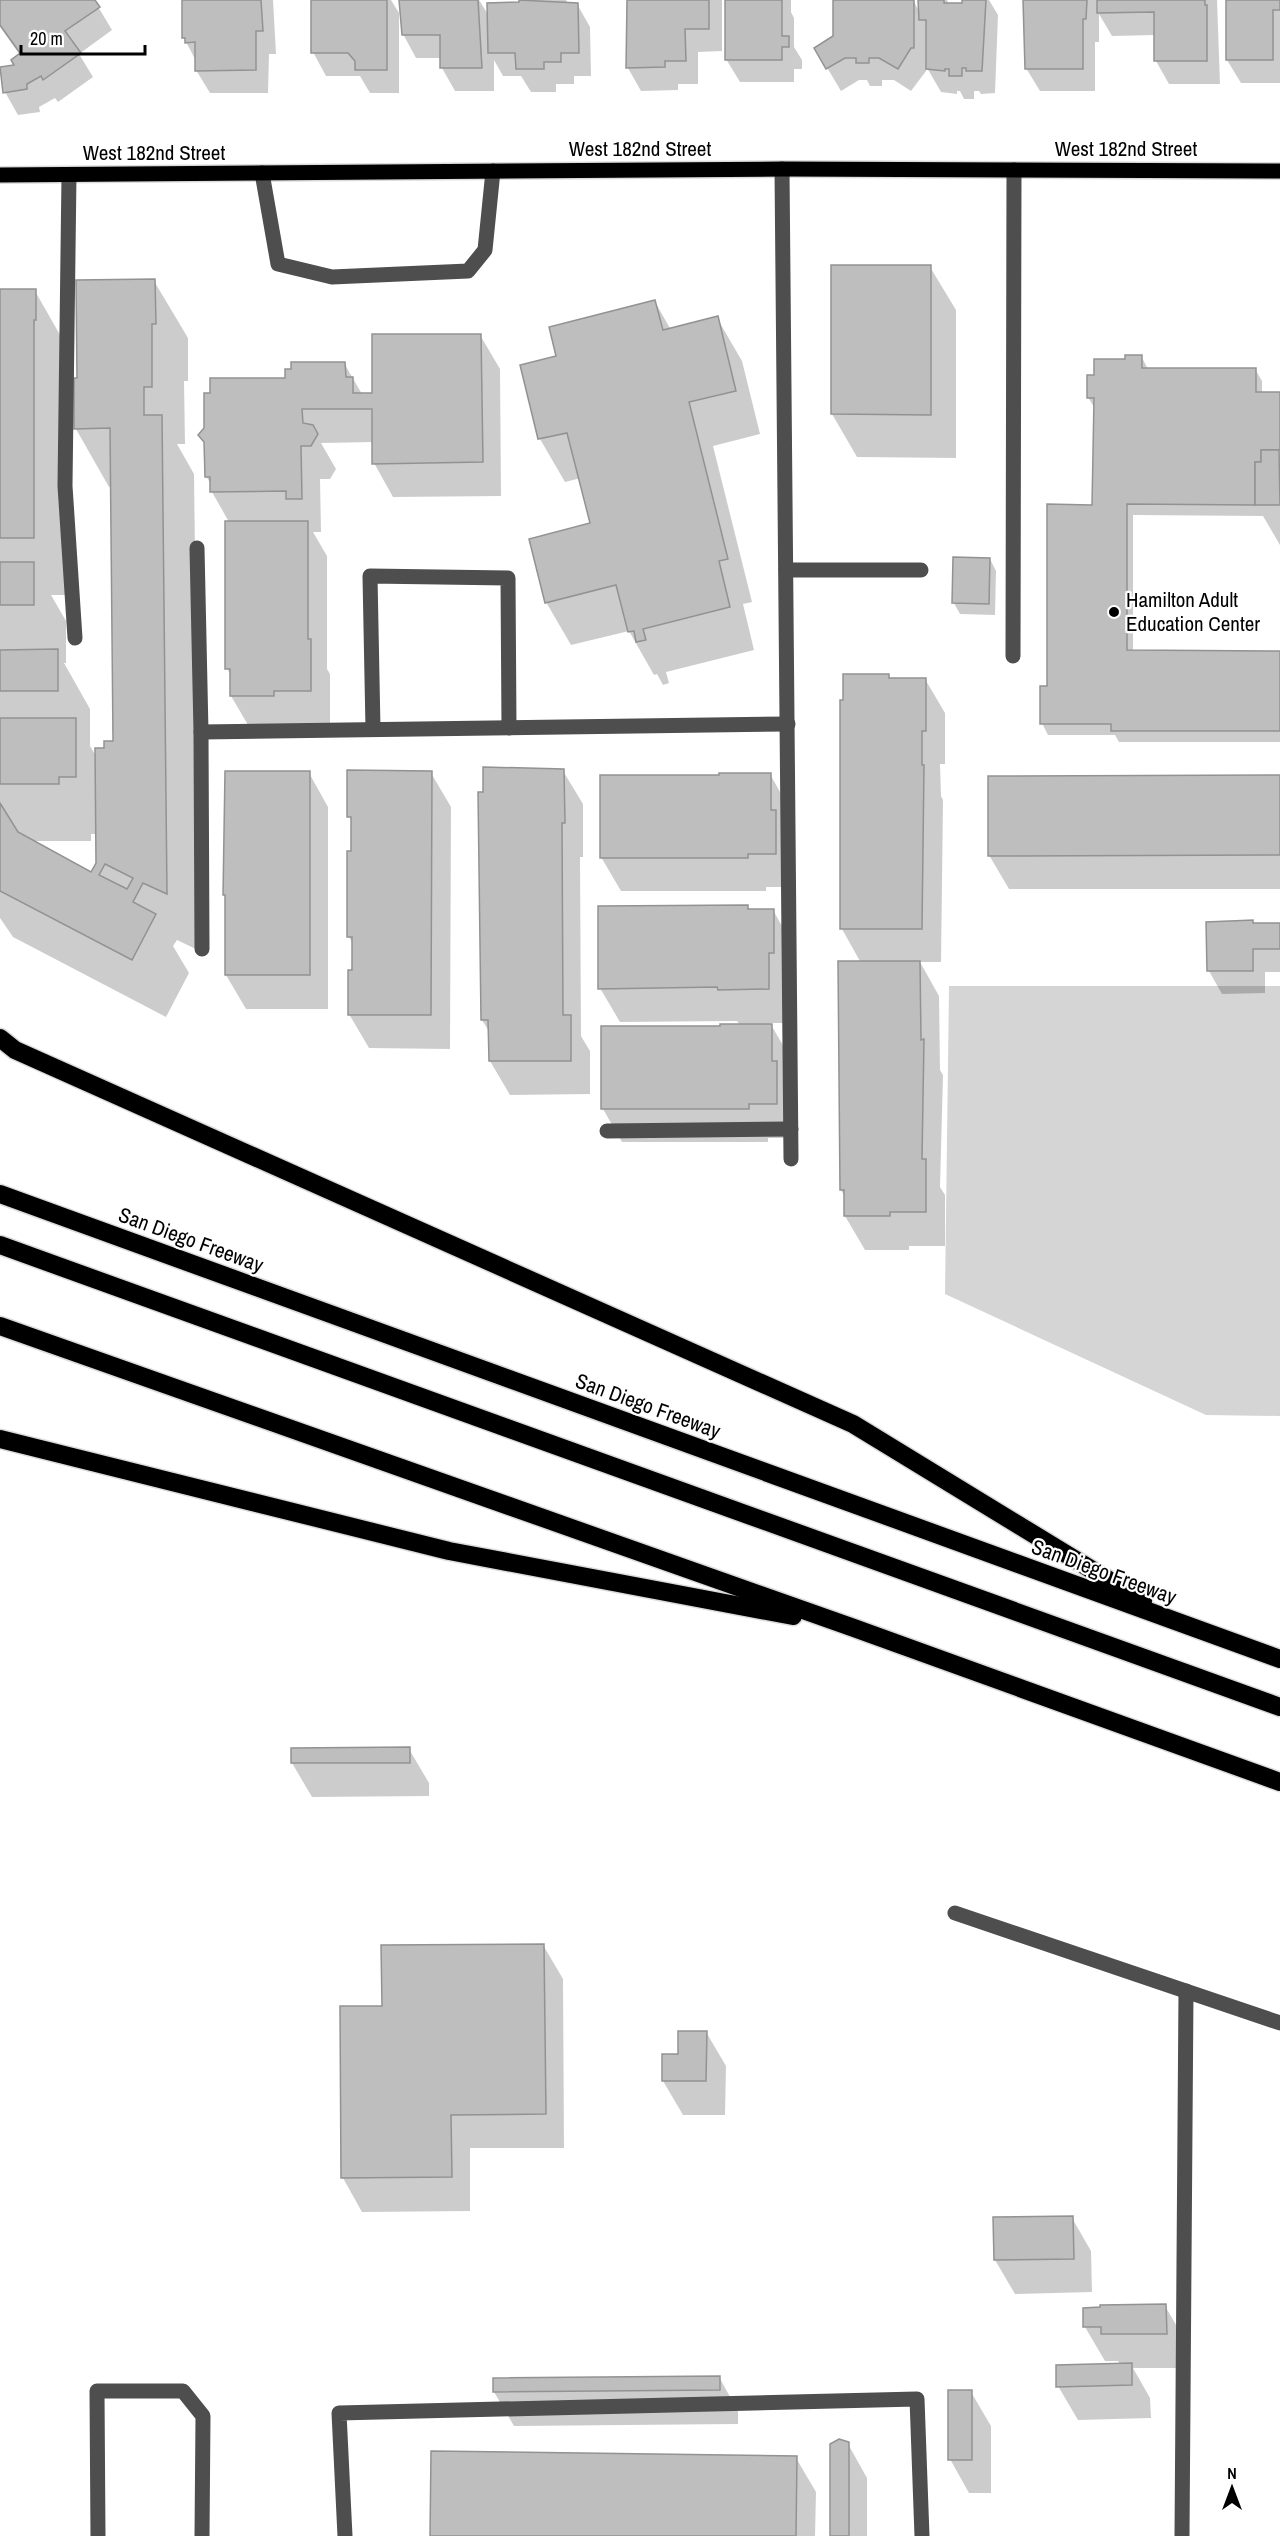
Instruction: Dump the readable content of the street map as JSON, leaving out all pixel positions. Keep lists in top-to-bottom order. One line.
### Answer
{"streets":{"highway":["San Diego Freeway"],"main road":["West 182nd Street"]},"places":["Hamilton Adult Education Center"],"scale_bar":"20 m","north":"top"}
